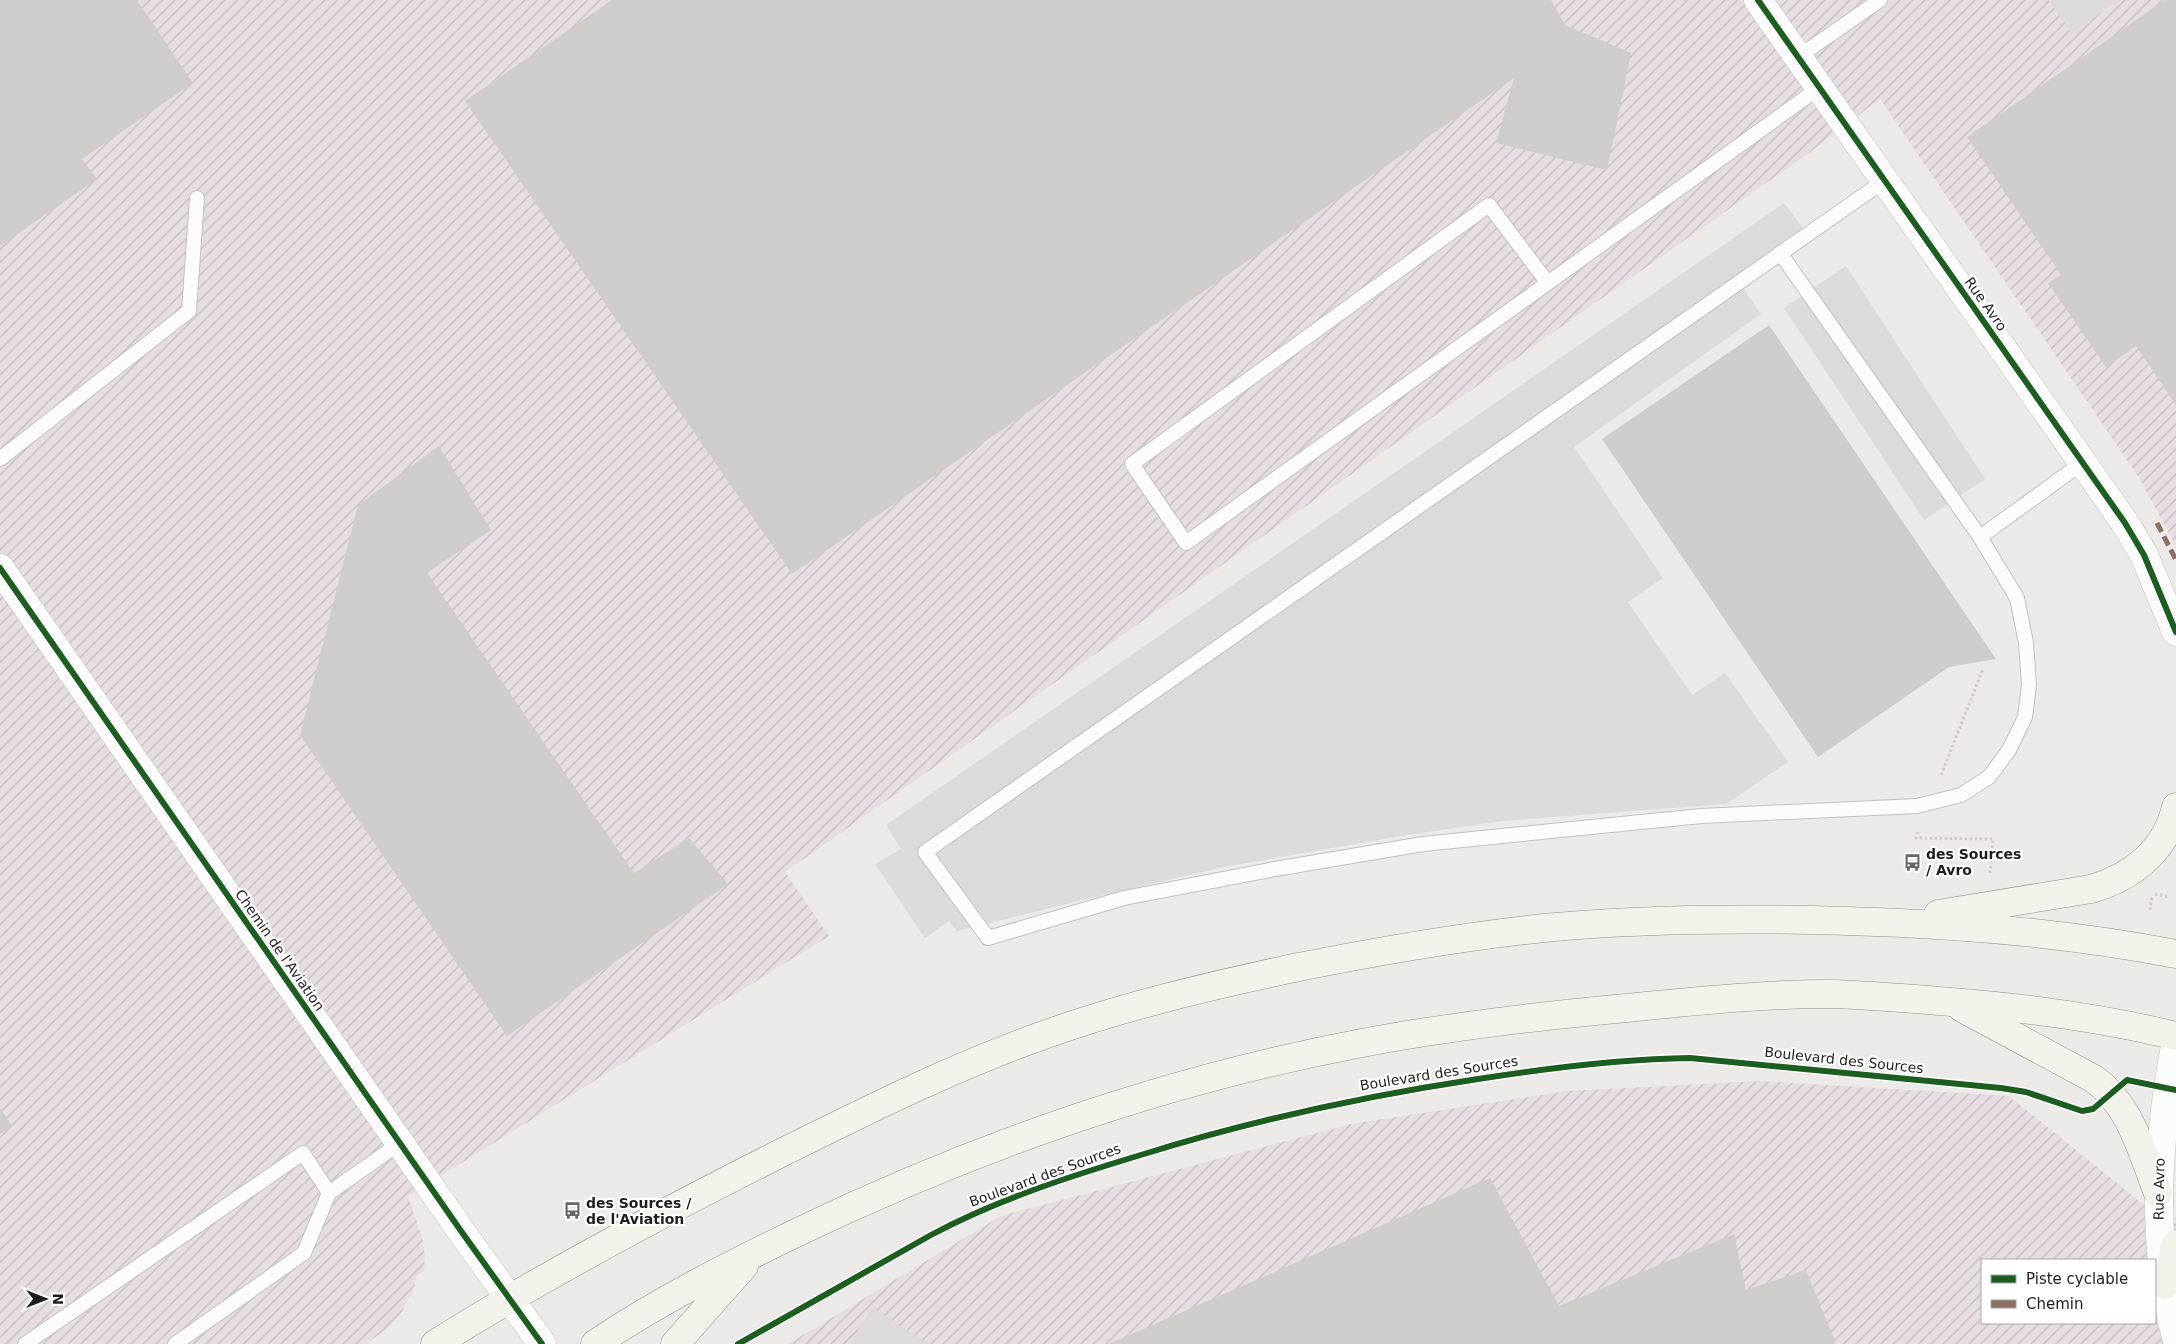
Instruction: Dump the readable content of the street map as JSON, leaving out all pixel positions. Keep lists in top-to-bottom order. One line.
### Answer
{"streets":{"street":["Rue Avro","Chemin de l'Aviation"],"cycle path":["Boulevard des Sources"]},"places":{"bus stop":["des Sources / Avro","des Sources / de l'Aviation"]},"legend":["Piste cyclable","Chemin"],"north":"right"}
